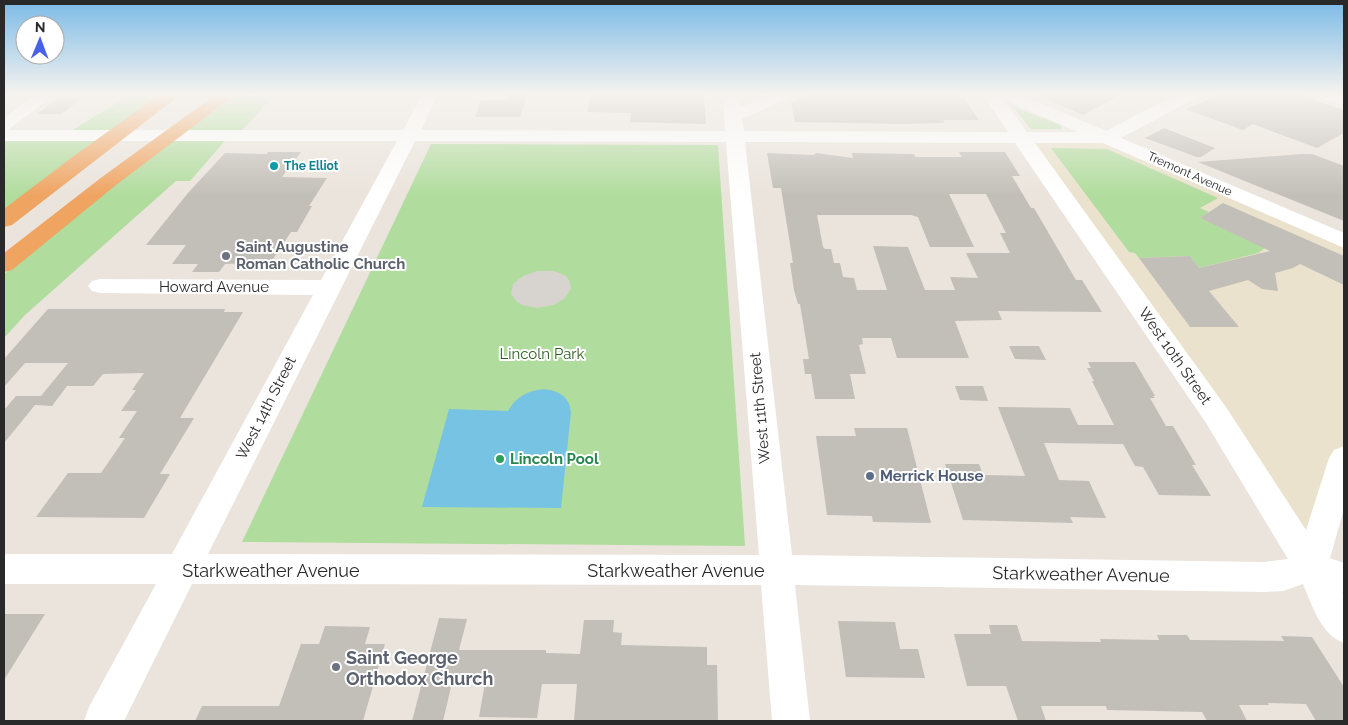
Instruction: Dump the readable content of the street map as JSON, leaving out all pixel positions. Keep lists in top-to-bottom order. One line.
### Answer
{"streets":{"street":["Tremont Avenue","Howard Avenue","West 10th Street","West 14th Street","West 11th Street","Starkweather Avenue"]},"crossings":[["Howard Avenue","West 14th Street"],["West 10th Street","Starkweather Avenue"],["West 14th Street","Starkweather Avenue"],["West 11th Street","Starkweather Avenue"]],"parks":["Lincoln Park"],"places":["The Elliot","Saint Augustine Roman Catholic Church","Lincoln Pool","Merrick House","Saint George Orthodox Church"],"north":"top"}
